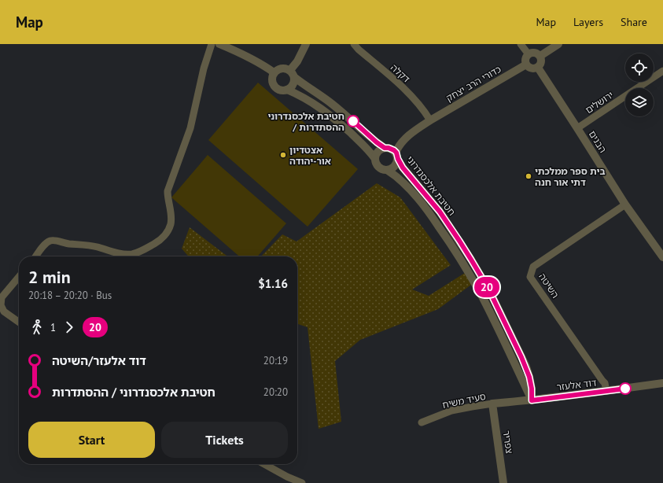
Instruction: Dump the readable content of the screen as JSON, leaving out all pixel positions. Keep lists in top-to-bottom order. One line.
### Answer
{"streets":{"street":["דקלה","כדורי הרב יצחק","ירושלים","הבנים","חטיבת אלכסנדרוני","השיטה","דוד אלעזר","סעיד משיח","צפריר"]},"crossings":[["דקלה","כדורי הרב יצחק"],["כדורי הרב יצחק","הבנים"],["ירושלים","הבנים"],["הבנים","השיטה"],["חטיבת אלכסנדרוני","דוד אלעזר"],["השיטה","דוד אלעזר"],["דוד אלעזר","סעיד משיח"],["דוד אלעזר","צפריר"],["סעיד משיח","צפריר"]],"places":["חטיבת אלכסנדרוני / ההסתדרות","אצטדיון אור-יהודה","בית ספר ממלכתי דתי אור חנה"],"lines":["bus line 20"],"page":{"header":"Map","nav":["Map","Layers","Share"],"on_map":"20","heading":["2 min","20:18 – 20:20 · Bus","$1.16"],"legs":["1","20"],"list":[{"name":"דוד אלעזר/השיטה","value":"20:19"},{"name":"חטיבת אלכסנדרוני / ההסתדרות","value":"20:20"}],"buttons":["Start","Tickets"]}}
